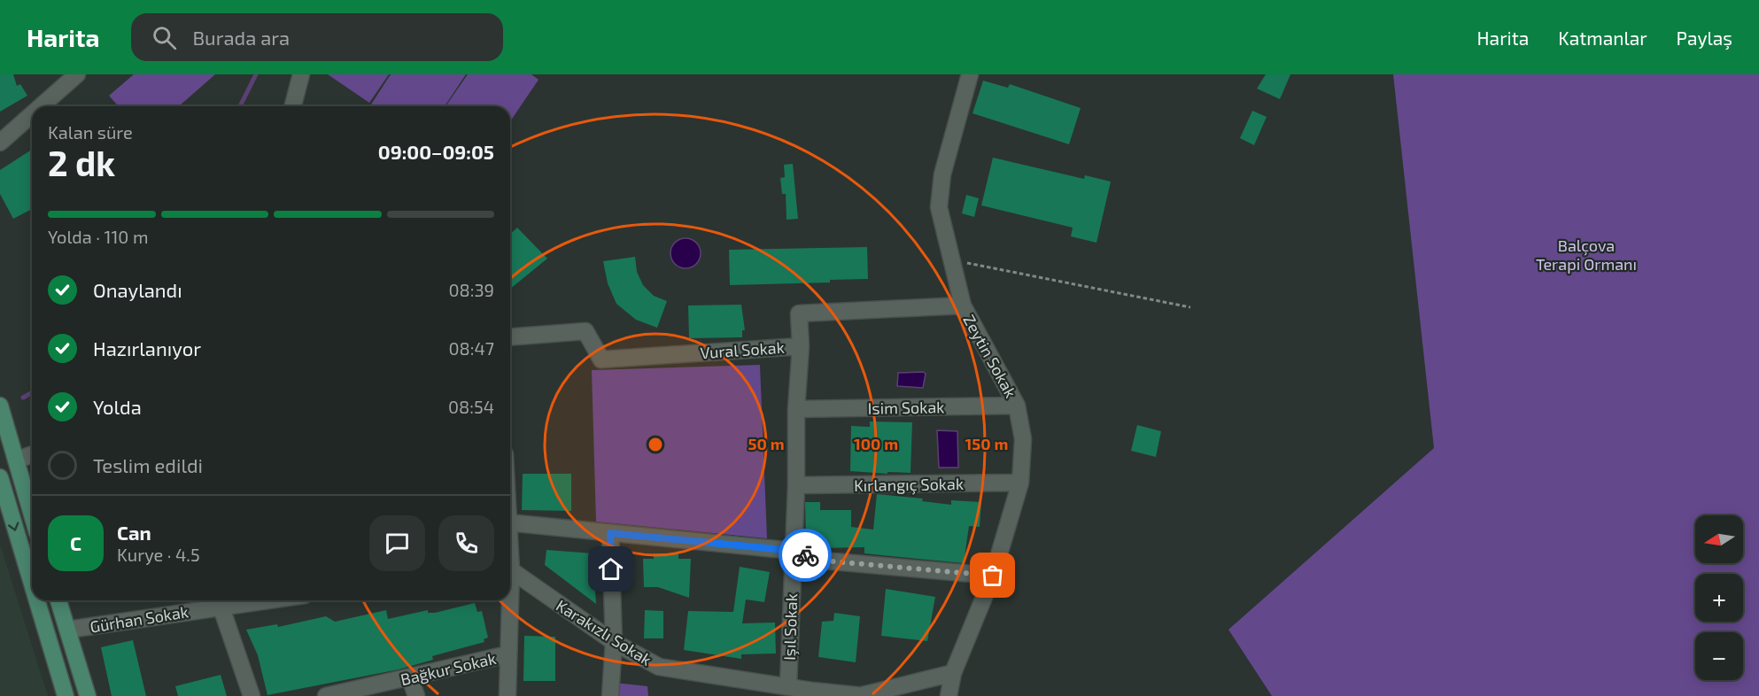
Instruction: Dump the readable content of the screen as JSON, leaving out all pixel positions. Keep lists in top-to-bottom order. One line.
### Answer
{"streets":{"street":["Vural Sokak","Zeytin Sokak","Isim Sokak","Kırlangıç Sokak","Gürhan Sokak","Işıl Sokak","Karakızlı Sokak","Bağkur Sokak"]},"crossings":[["Vural Sokak","Zeytin Sokak"],["Vural Sokak","Işıl Sokak"],["Zeytin Sokak","Isim Sokak"],["Zeytin Sokak","Kırlangıç Sokak"],["Zeytin Sokak","Karakızlı Sokak"],["Isim Sokak","Işıl Sokak"],["Kırlangıç Sokak","Işıl Sokak"],["Işıl Sokak","Karakızlı Sokak"]],"parks":["Balçova Terapi Ormanı"],"north":"left","page":{"header":"Harita","search":"Burada ara","nav":["Harita","Katmanlar","Paylaş"],"heading":["2 dk","Kalan süre","09:00–09:05"],"panel":["Can","Kurye · 4.5"],"bar":"Yolda · 110 m","list":[["Onaylandı","08:39"],["Hazırlanıyor","08:47"],["Yolda","08:54"],"Teslim edildi"],"map_buttons":["+","−"],"round":"C"},"rings":["50 m","100 m","150 m"]}
